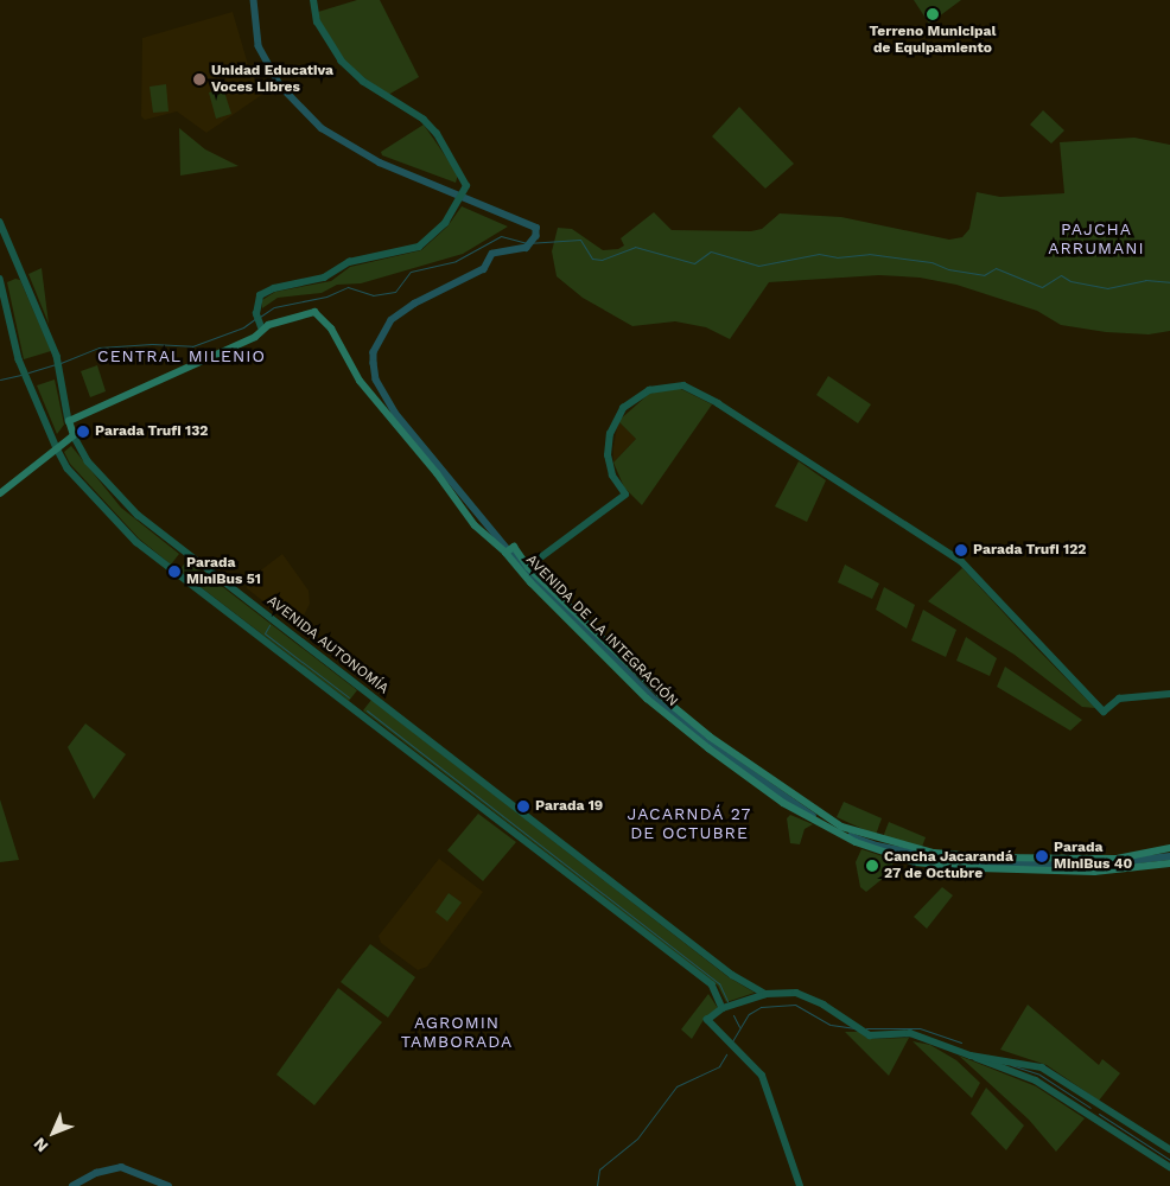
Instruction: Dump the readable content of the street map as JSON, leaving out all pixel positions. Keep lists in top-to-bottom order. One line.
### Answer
{"streets":{"main road":["AVENIDA DE LA INTEGRACIÓN","AVENIDA AUTONOMÍA"]},"districts":["PAJCHA ARRUMANI","CENTRAL MILENIO","JACARNDÁ 27 DE OCTUBRE","AGROMIN TAMBORADA"],"places":["Terreno Municipal de Equipamiento","Unidad Educativa Voces Libres","Parada Trufi 132","Parada Trufi 122","Parada MiniBus 51","Parada 19","Parada MiniBus 40","Cancha Jacarandá 27 de Octubre"],"north":"bottom left"}
